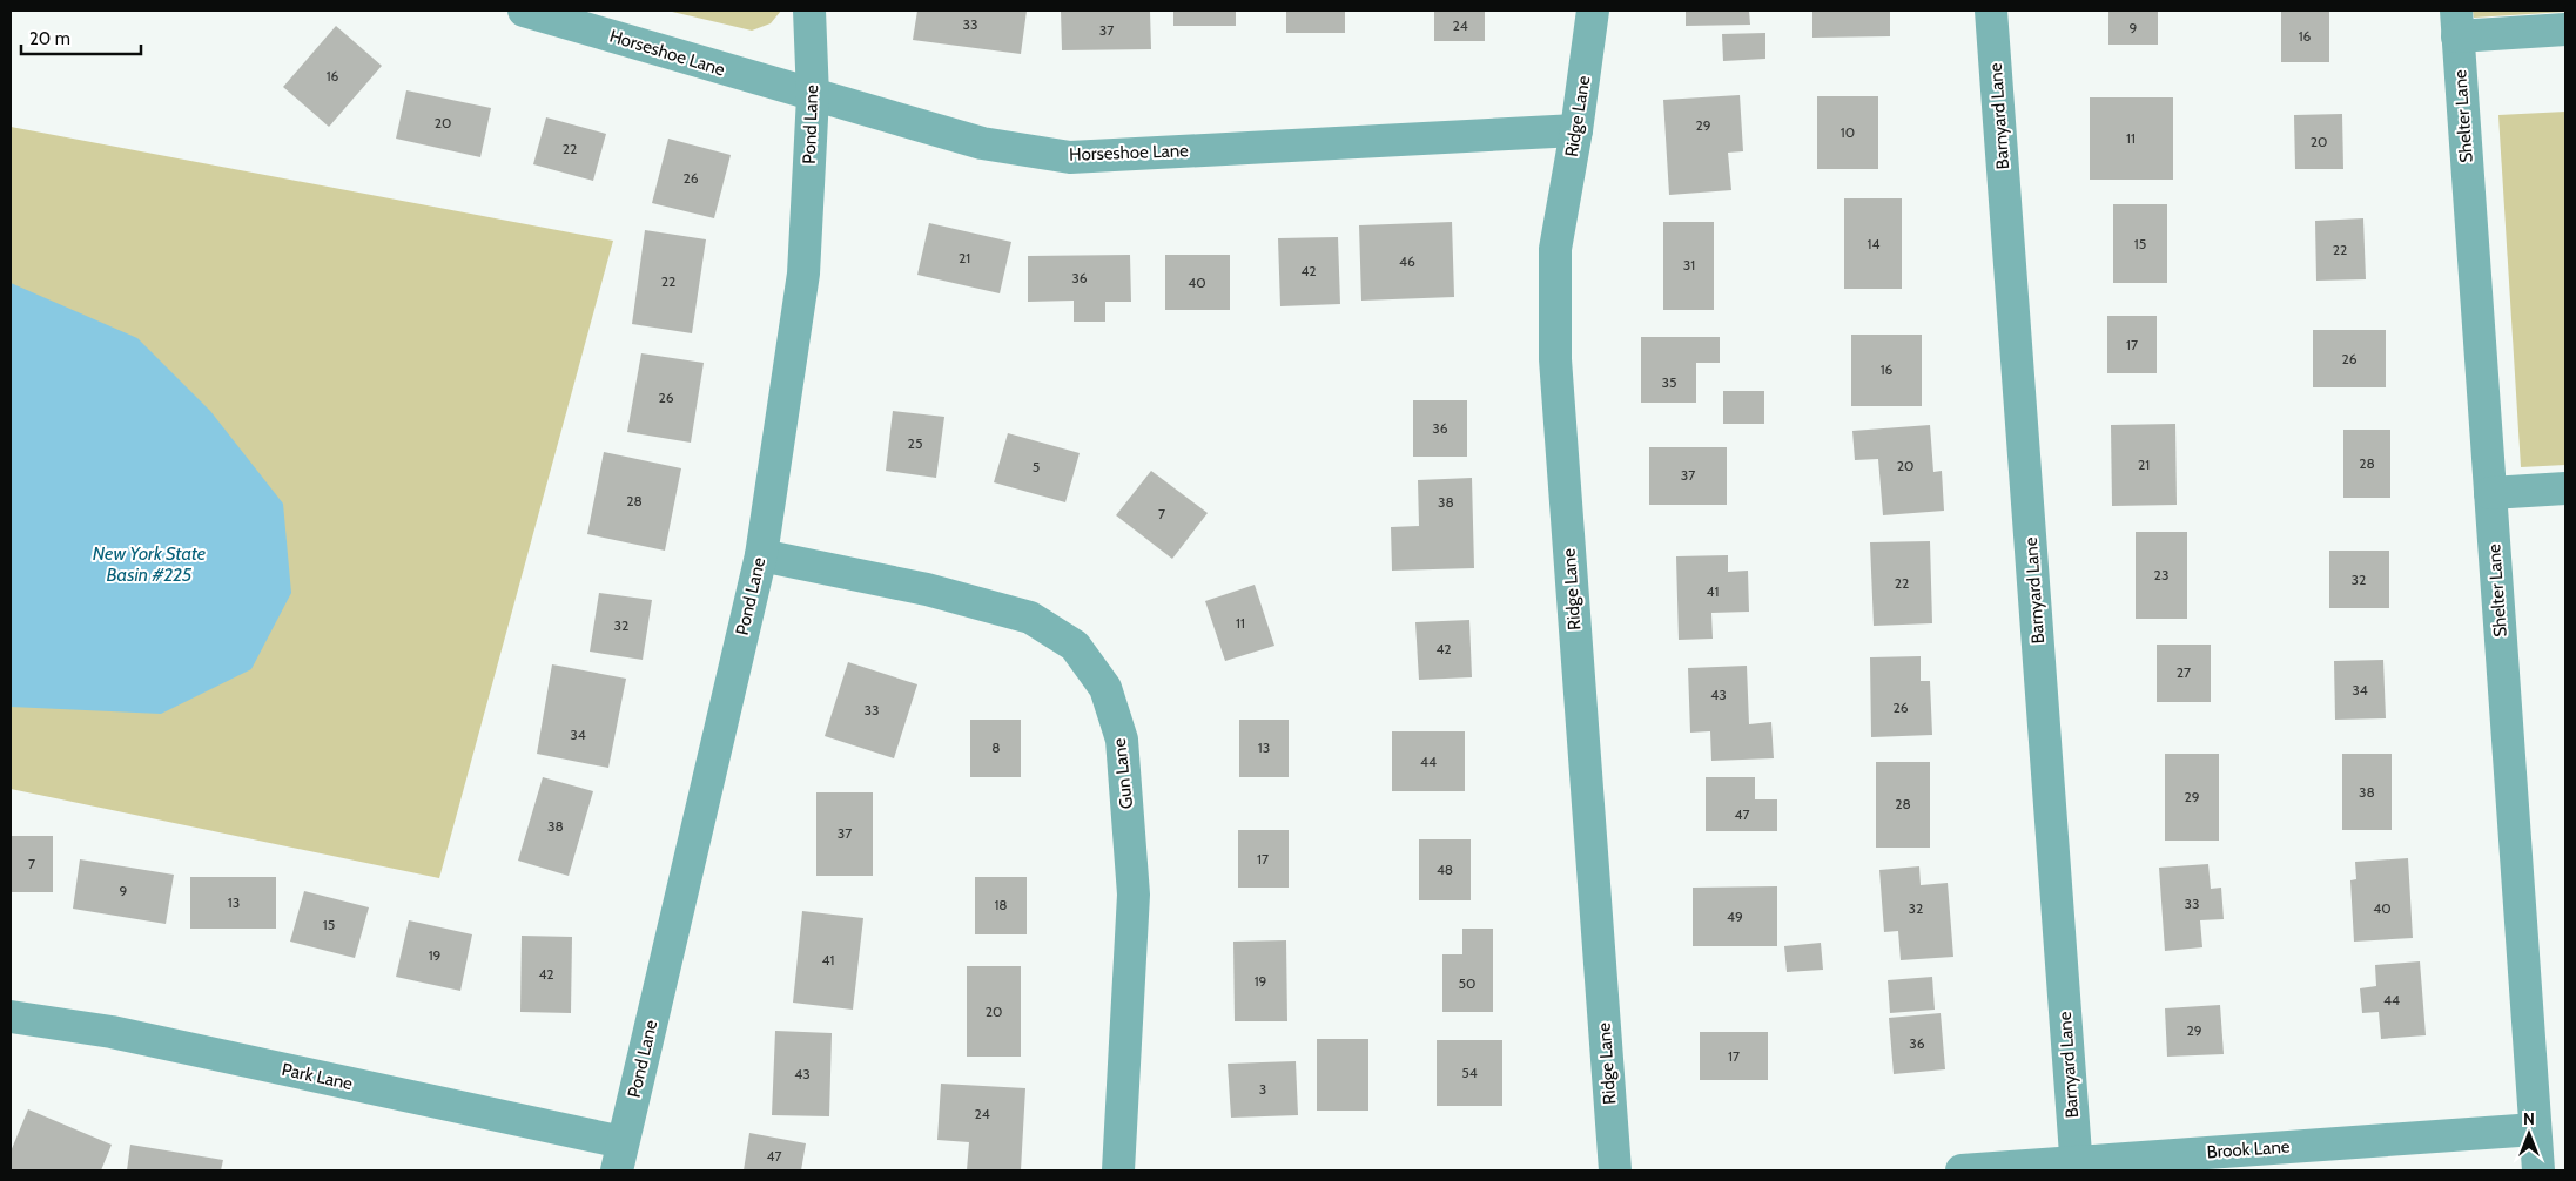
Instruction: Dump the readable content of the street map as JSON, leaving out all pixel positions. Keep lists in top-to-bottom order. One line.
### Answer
{"streets":{"street":["Horseshoe Lane","Ridge Lane","Barnyard Lane","Shelter Lane","Pond Lane","Gun Lane","Park Lane","Brook Lane"]},"crossings":[["Horseshoe Lane","Ridge Lane"],["Horseshoe Lane","Pond Lane"],["Barnyard Lane","Brook Lane"],["Shelter Lane","Brook Lane"],["Pond Lane","Gun Lane"],["Pond Lane","Park Lane"]],"water":["New York State Basin #225"],"house_numbers":["33","24","9","37","16","16","20","29","10","11","20","22","26","14","15","22","21","46","31","42","36","22","40","17","26","16","35","26","36","25","28","21","20","5","37","28","38","7","23","32","22","41","11","32","42","27","34","43","26","33","34","8","13","44","38","29","28","47","38","37","17","7","48","9","13","33","18","32","40","49","15","19","41","42","19","50","44","20","29","36","17","54","43","3","24","47"],"scale_bar":"20 m","north":"top"}
